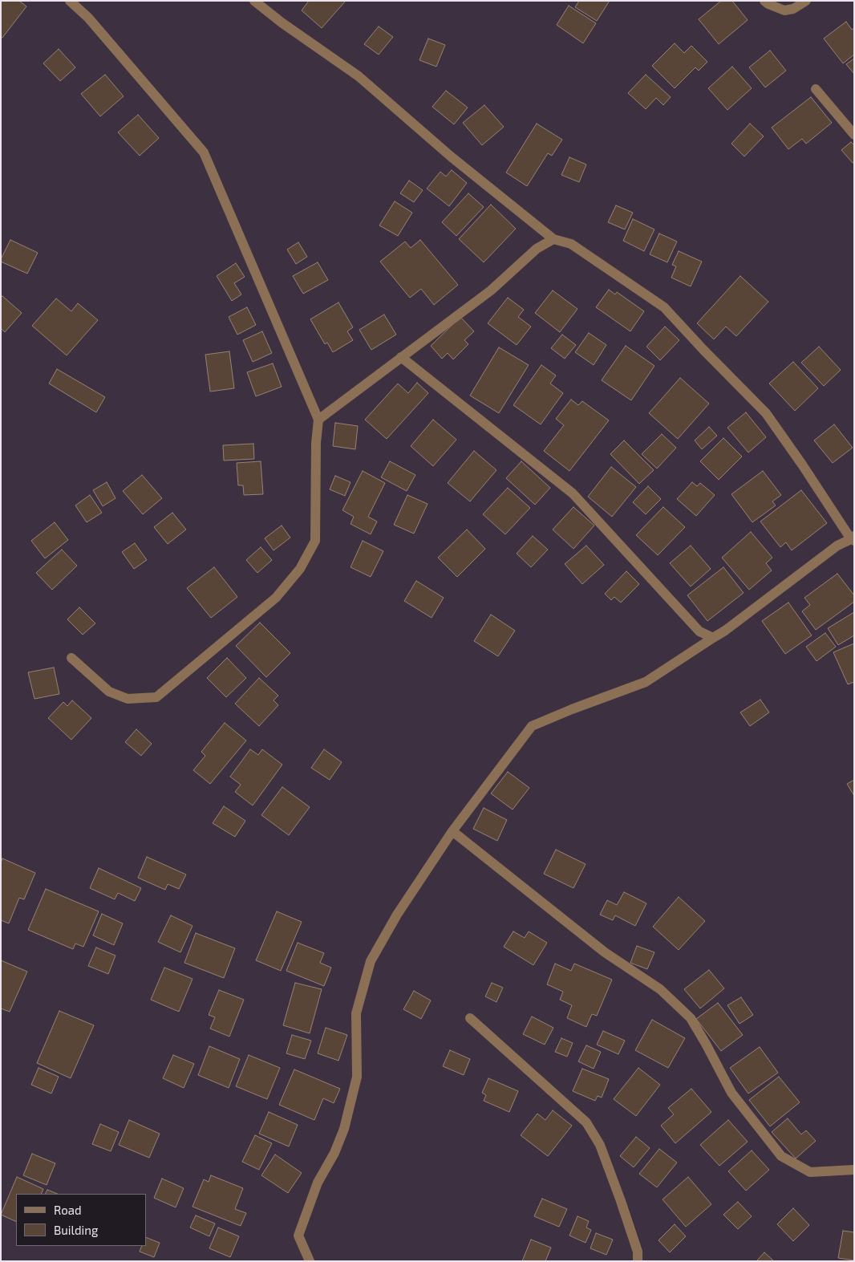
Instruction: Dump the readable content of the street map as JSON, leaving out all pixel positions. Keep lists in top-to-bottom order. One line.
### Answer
{"legend":["Road","Building"]}
